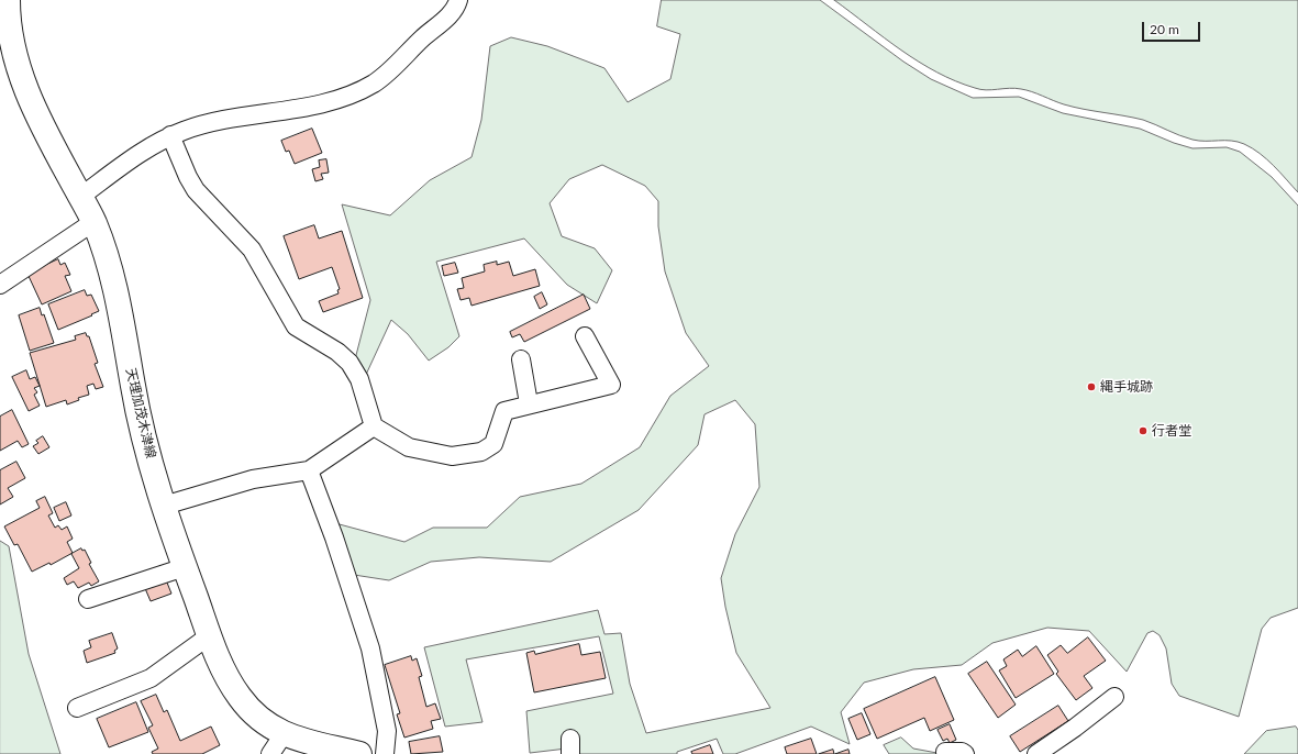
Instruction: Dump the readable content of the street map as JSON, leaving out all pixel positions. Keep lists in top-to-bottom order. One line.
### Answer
{"streets":{"main road":["天理加茂木津線"]},"places":["縄手城跡","行者堂"],"scale_bar":"20 m"}
